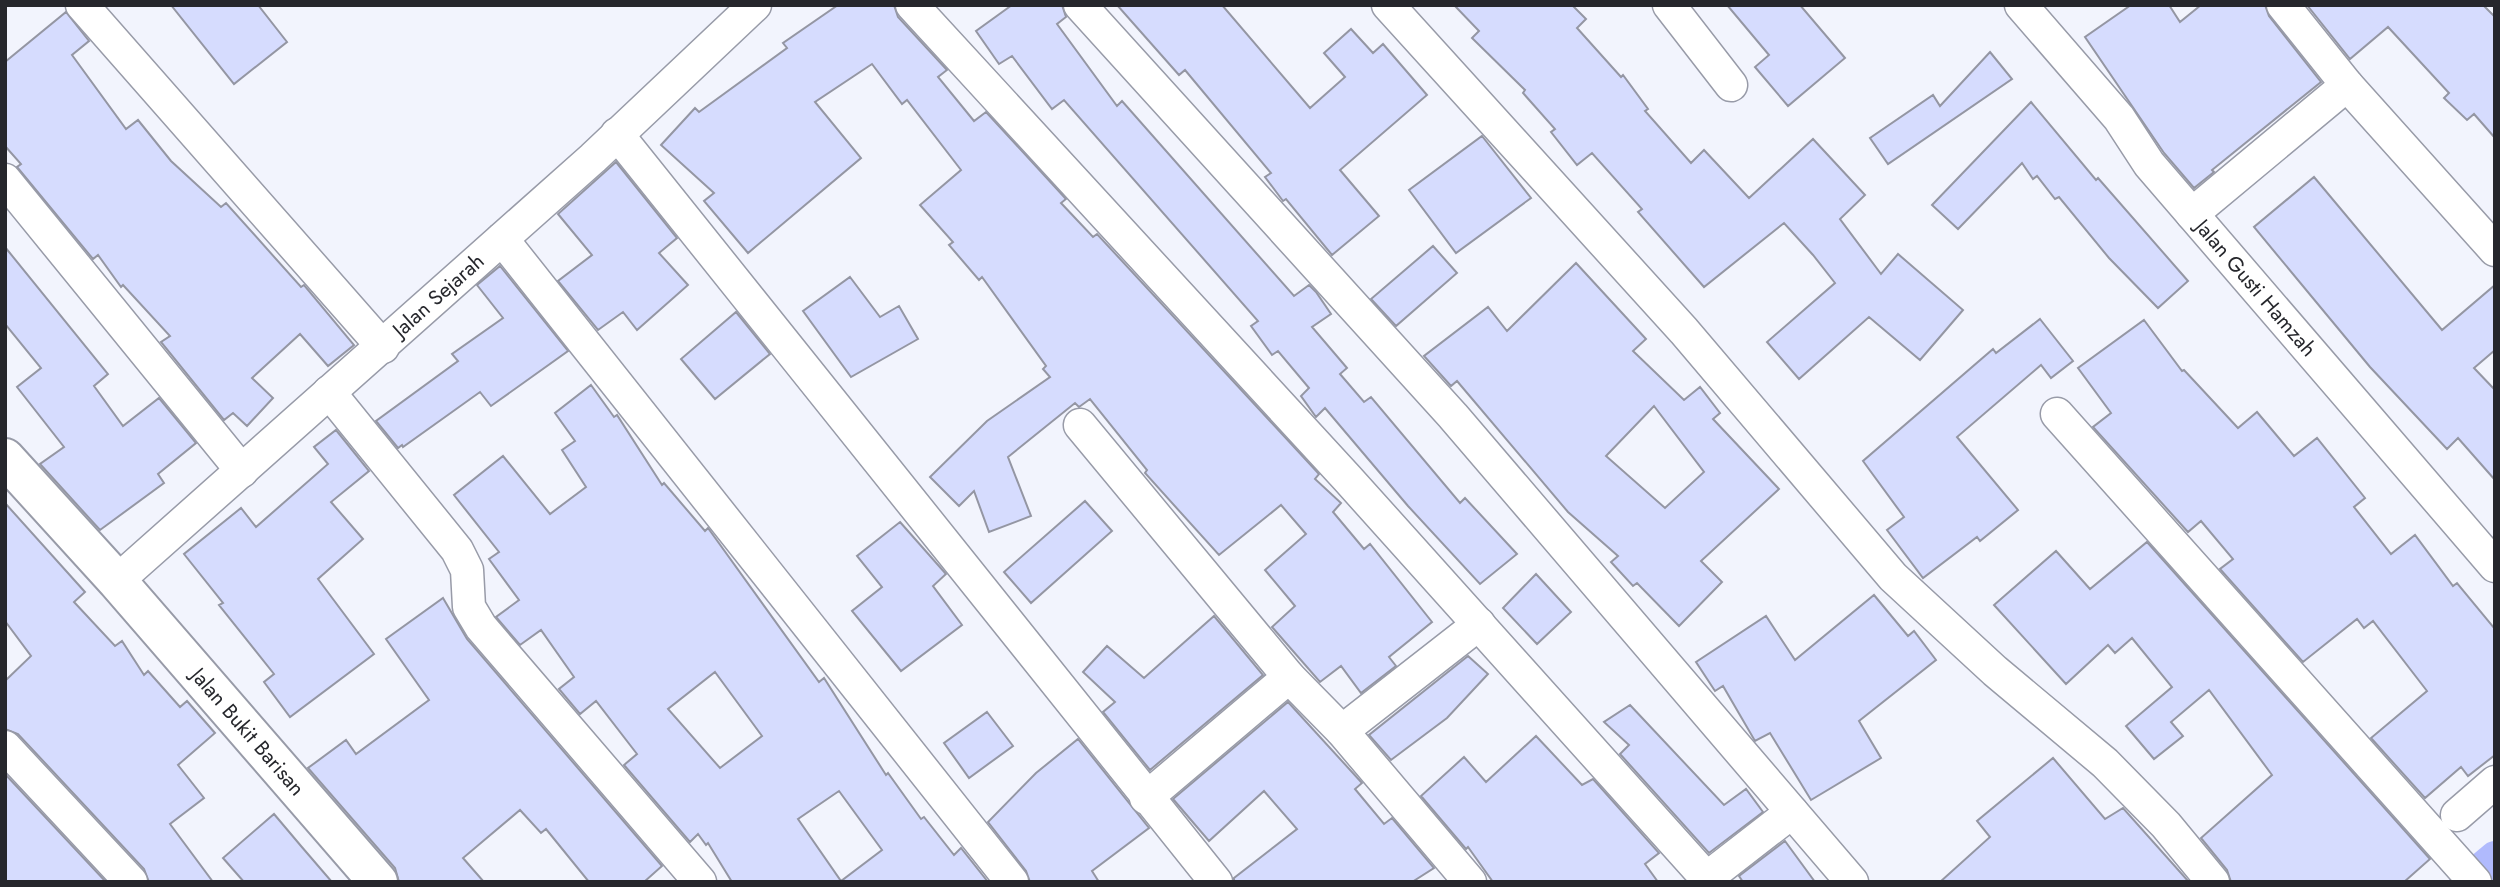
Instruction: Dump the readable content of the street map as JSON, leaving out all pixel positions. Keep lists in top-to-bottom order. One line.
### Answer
{"streets":{"street":["Jalan Gusti Hamzah","Jalan Sejarah","Jalan Bukit Barisan"]},"crossings":[["Jalan Sejarah","Jalan Bukit Barisan"]]}
